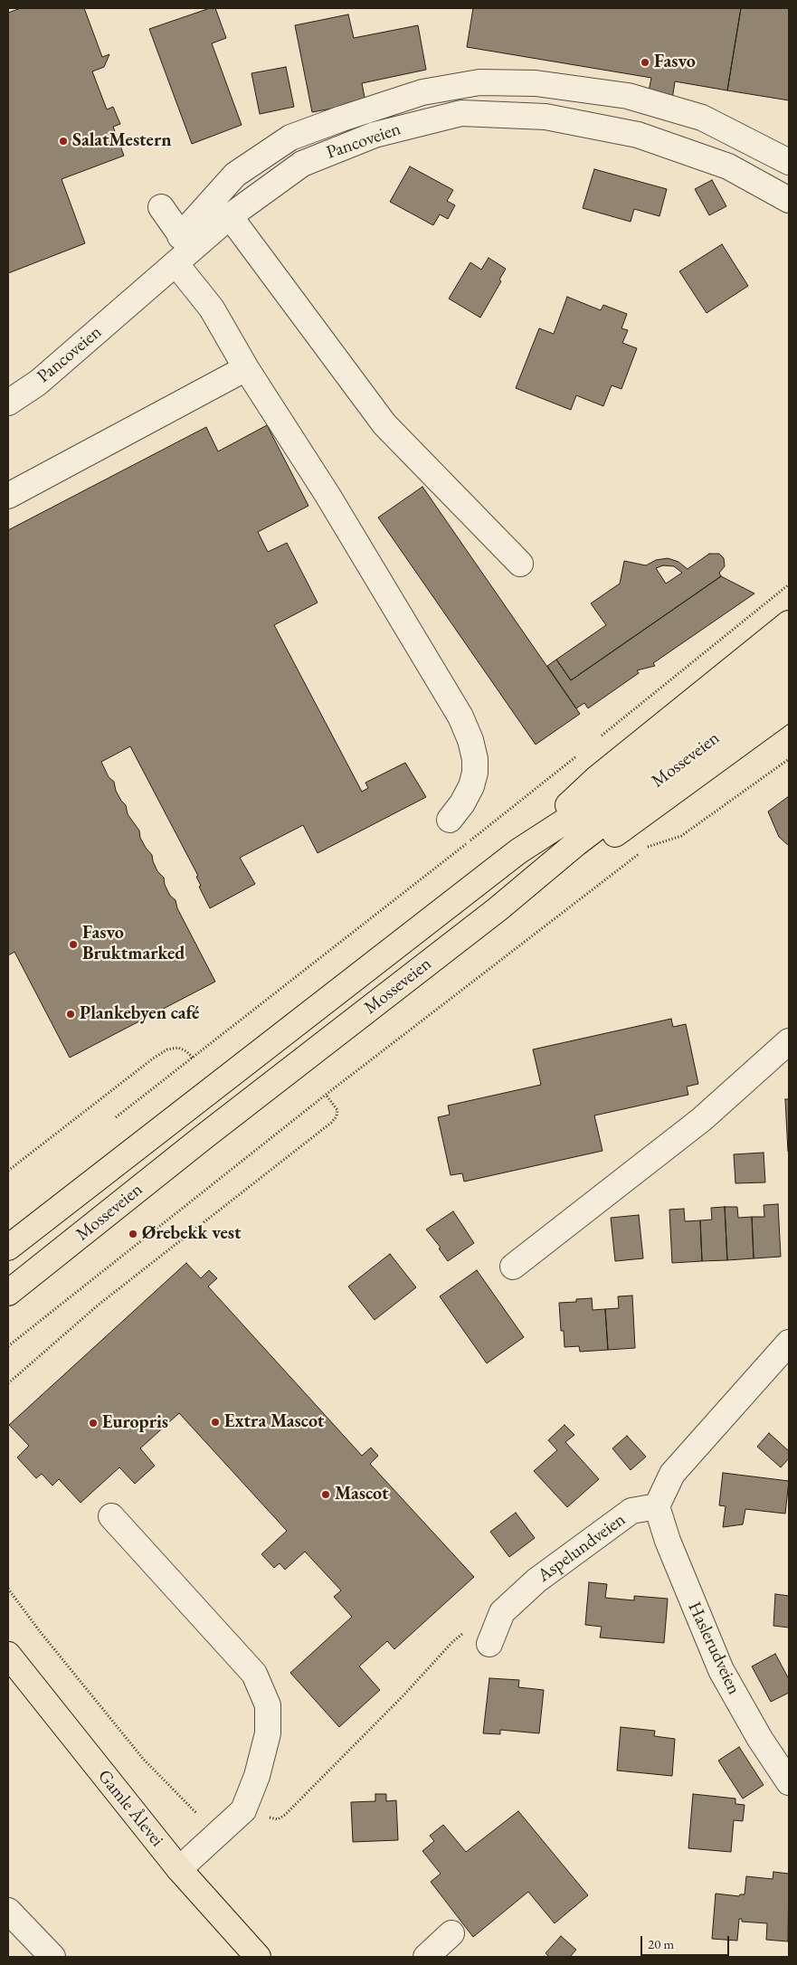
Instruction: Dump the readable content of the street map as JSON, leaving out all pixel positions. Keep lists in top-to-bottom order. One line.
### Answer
{"streets":{"main road":["Mosseveien","Gamle Ålevei"],"street":["Pancoveien","Aspelundveien","Haslerudveien"]},"crossings":[["Aspelundveien","Haslerudveien"]],"places":["Fasvo","SalatMestern","Fasvo Bruktmarked","Plankebyen café","Ørebekk vest","Extra Mascot","Europris","Mascot"],"scale_bar":"20 m"}
